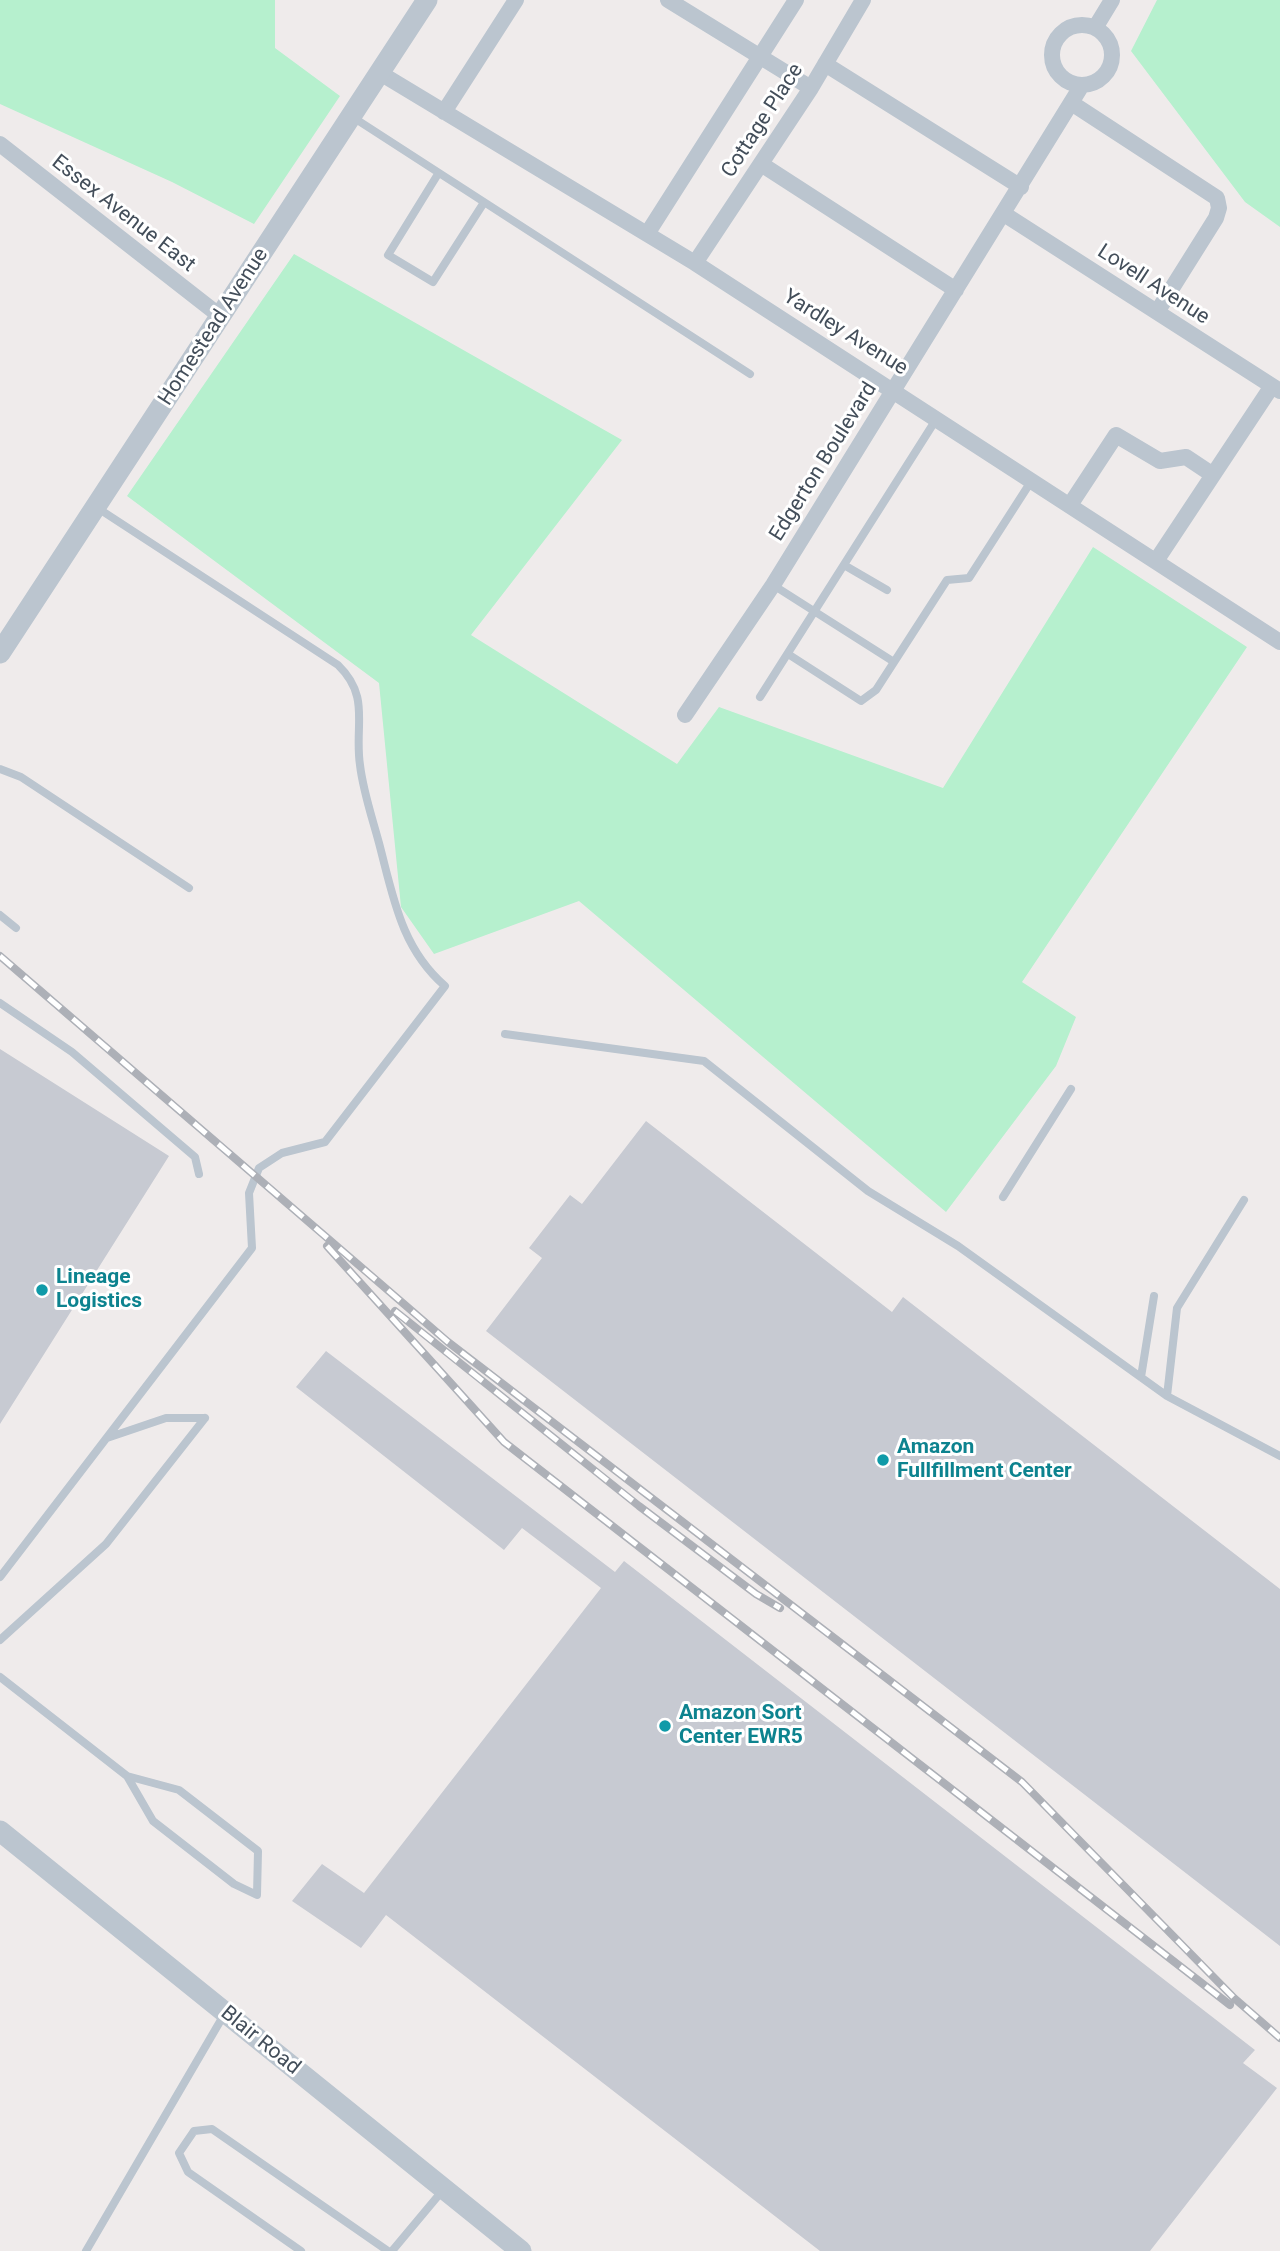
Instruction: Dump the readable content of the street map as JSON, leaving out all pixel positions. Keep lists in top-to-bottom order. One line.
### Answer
{"streets":{"street":["Cottage Place","Essex Avenue East","Lovell Avenue","Homestead Avenue","Yardley Avenue","Edgerton Boulevard","Blair Road"]},"crossings":[["Cottage Place","Yardley Avenue"],["Essex Avenue East","Homestead Avenue"],["Lovell Avenue","Edgerton Boulevard"],["Homestead Avenue","Yardley Avenue"],["Yardley Avenue","Edgerton Boulevard"]],"places":["Lineage Logistics","Amazon Fullfillment Center","Amazon Sort Center EWR5"]}
